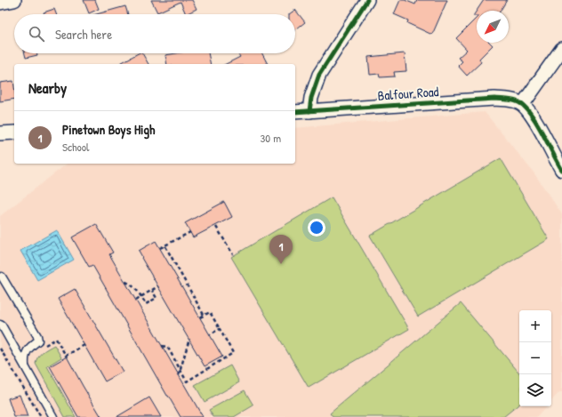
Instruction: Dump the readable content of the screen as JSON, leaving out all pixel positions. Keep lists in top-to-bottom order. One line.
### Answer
{"streets":{"street":["Balfour Road"]},"north":"bottom left","page":{"search":"Search here","heading":"Nearby","list":[{"mark":"1","name":"Pinetown Boys High","note":"School","value":"30 m"}],"pins":"1","map_buttons":["+","−"]}}
